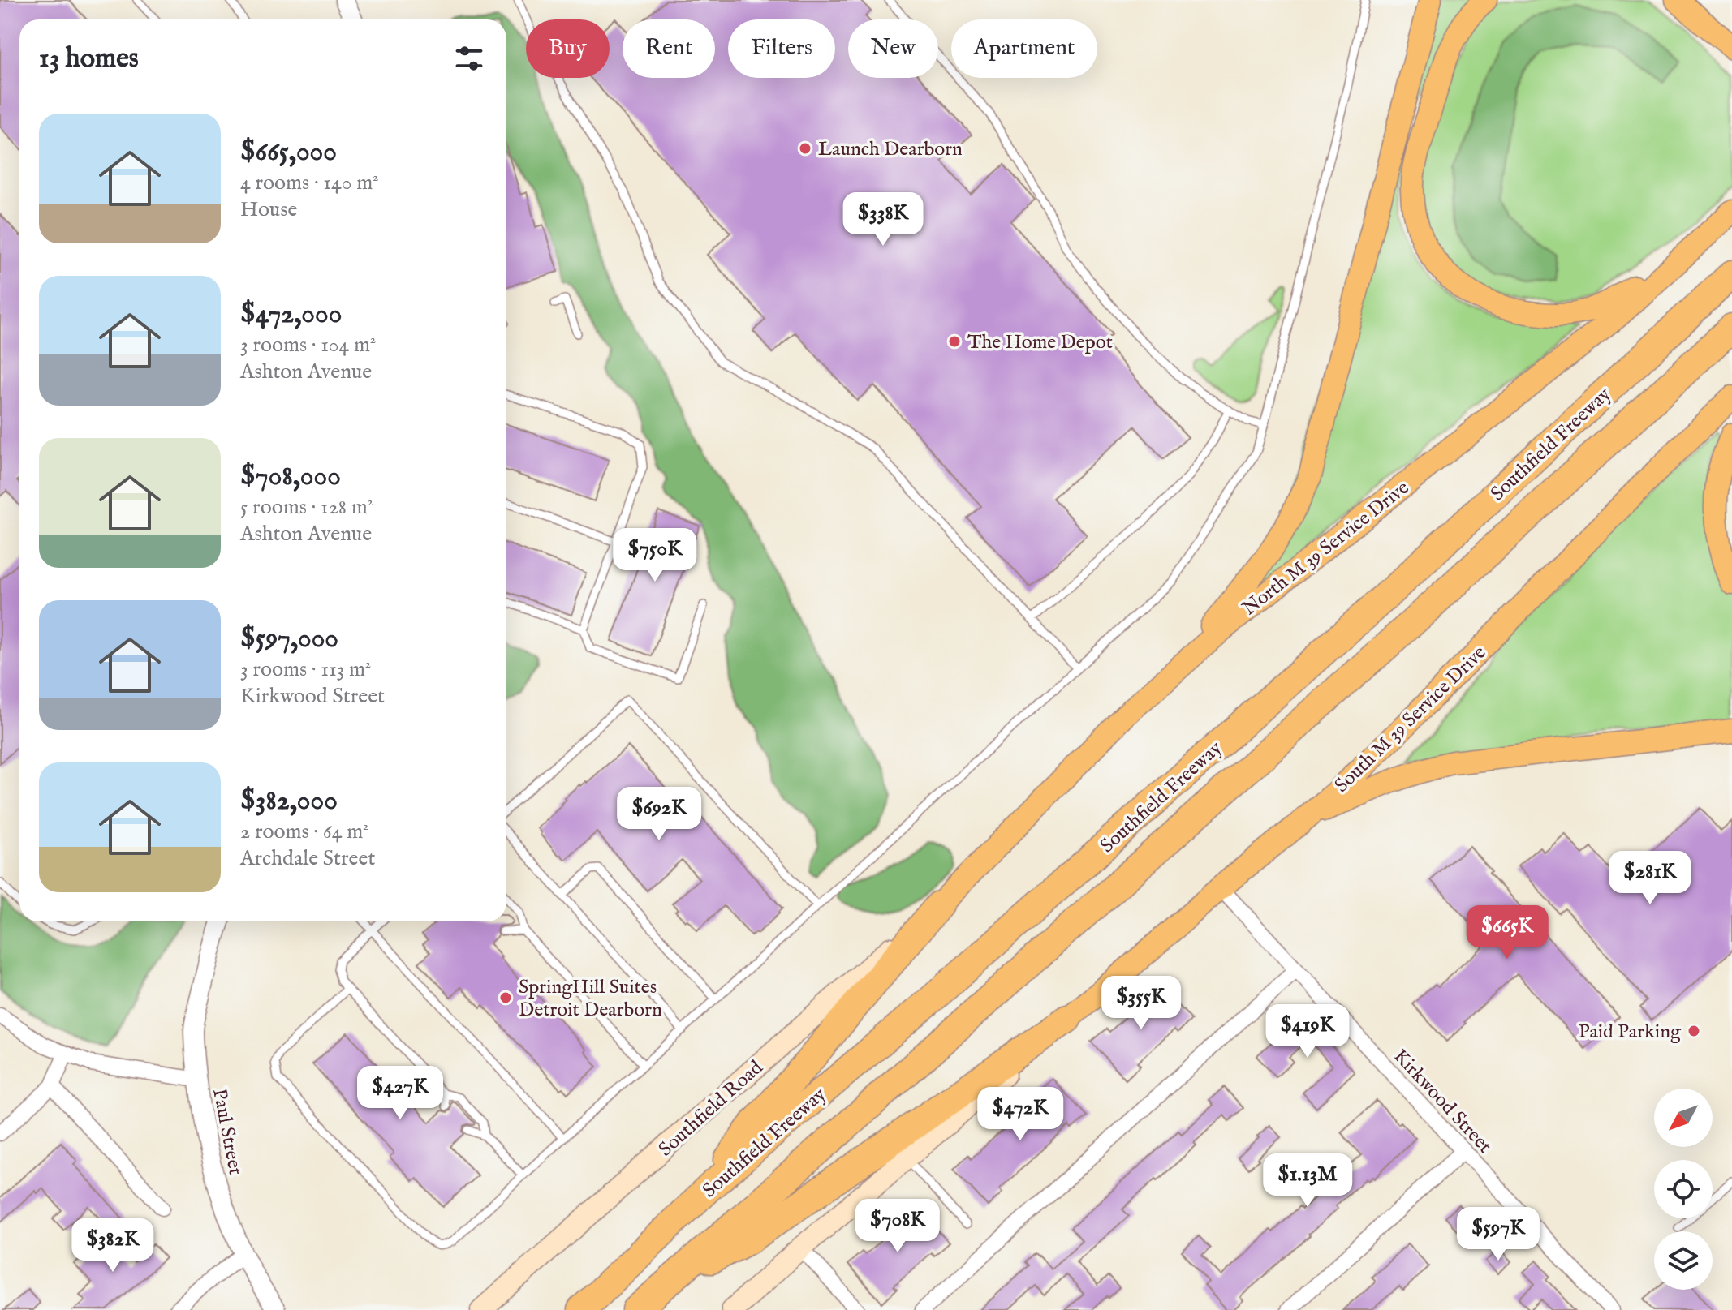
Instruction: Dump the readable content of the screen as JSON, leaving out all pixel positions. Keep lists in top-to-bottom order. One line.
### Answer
{"streets":{"highway":["Southfield Freeway"],"main road":["North M 39 Service Drive","South M 39 Service Drive","Southfield Road"],"street":["Kirkwood Street","Paul Street"]},"crossings":[["North M 39 Service Drive","Southfield Road"],["South M 39 Service Drive","Kirkwood Street"]],"places":["Launch Dearborn","The Home Depot","SpringHill Suites Detroit Dearborn","Paid Parking"],"north":"bottom left","page":{"chip":["Buy","Rent","Filters","New","Apartment"],"heading":"13 homes","list":[{"name":"$665,000","note":"4 rooms · 140 m² · House"},{"name":"$472,000","note":"3 rooms · 104 m² · Ashton Avenue"},{"name":"$708,000","note":"5 rooms · 128 m² · Ashton Avenue"},{"name":"$597,000","note":"3 rooms · 113 m² · Kirkwood Street"},{"name":"$382,000","note":"2 rooms · 64 m² · Archdale Street"}],"price":["$338K","$750K","$692K","$281K","$665K","$355K","$419K","$427K","$472K","$1.13M","$708K","$597K","$382K"]}}
